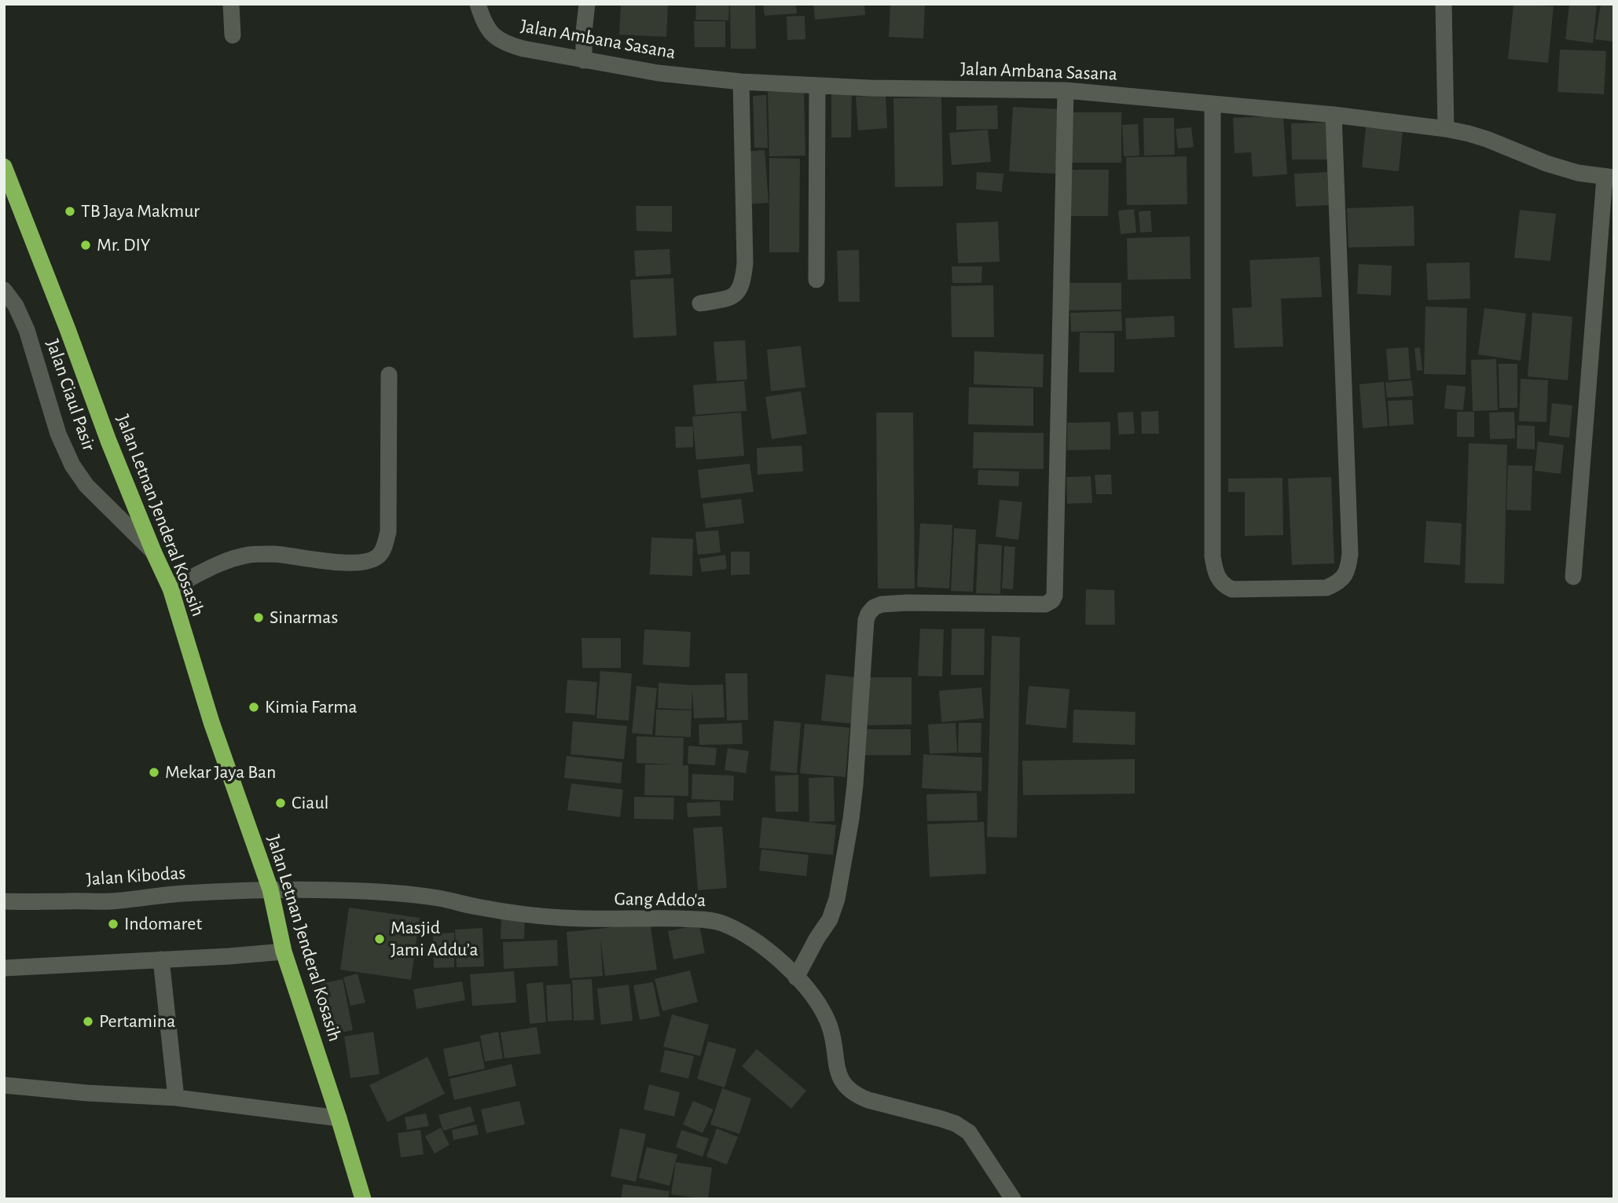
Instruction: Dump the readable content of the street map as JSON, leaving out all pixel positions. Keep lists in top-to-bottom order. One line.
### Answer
{"streets":{"highway":["Jalan Letnan Jenderal Kosasih"],"street":["Jalan Ambana Sasana","Jalan Ciaul Pasir","Jalan Kibodas","Gang Addo'a"]},"crossings":[["Jalan Ciaul Pasir","Jalan Letnan Jenderal Kosasih"],["Jalan Letnan Jenderal Kosasih","Jalan Kibodas"],["Jalan Letnan Jenderal Kosasih","Gang Addo'a"],["Jalan Kibodas","Gang Addo'a"]],"places":["TB Jaya Makmur","Mr. DIY","Sinarmas","Kimia Farma","Mekar Jaya Ban","Ciaul","Indomaret","Masjid Jami Addu’a","Pertamina"]}
